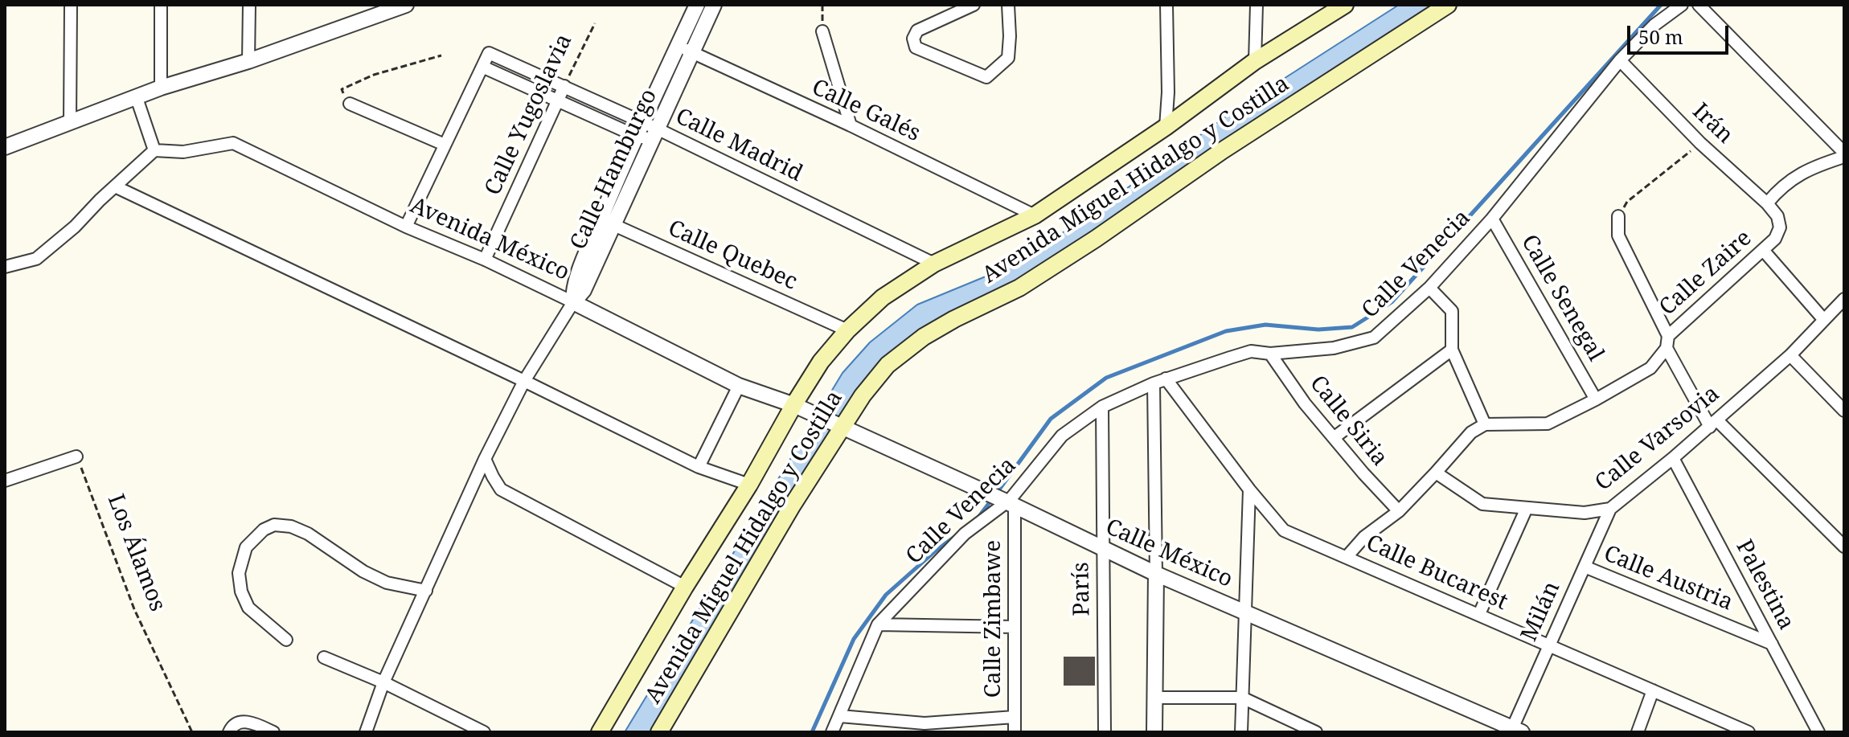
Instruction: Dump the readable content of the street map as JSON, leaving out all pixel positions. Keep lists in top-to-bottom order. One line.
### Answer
{"streets":{"main road":["Avenida Miguel Hidalgo y Costilla"],"street":["Calle Galés","Calle Yugoslavia","Irán","Calle Madrid","Calle Hamburgo","Avenida México","Calle Quebec","Calle Venecia","Calle Zaire","Calle Senegal","Calle Siria","Calle Varsovia","Calle México","Calle Bucarest","Calle Austria","Palestina","París","Milán","Calle Zimbawe"],"path":["Los Álamos"]},"crossings":[["Calle Galés","Calle Hamburgo"],["Calle Galés","Avenida Miguel Hidalgo y Costilla"],["Calle Yugoslavia","Calle Madrid"],["Calle Yugoslavia","Avenida México"],["Irán","Calle Venecia"],["Irán","Calle Zaire"],["Calle Madrid","Calle Hamburgo"],["Calle Madrid","Avenida Miguel Hidalgo y Costilla"],["Calle Hamburgo","Avenida México"],["Calle Hamburgo","Calle Quebec"],["Avenida Miguel Hidalgo y Costilla","Avenida México"],["Avenida Miguel Hidalgo y Costilla","Calle Quebec"],["Avenida Miguel Hidalgo y Costilla","Calle México"],["Avenida México","Calle México"],["Calle Venecia","Calle Senegal"],["Calle Venecia","Calle Siria"],["Calle Venecia","Calle México"],["Calle Venecia","Calle Bucarest"],["Calle Venecia","París"],["Calle Venecia","Calle Zimbawe"],["Calle Zaire","Calle Senegal"],["Calle Varsovia","Palestina"],["Calle Varsovia","Milán"],["Calle México","París"],["Calle México","Milán"],["Calle México","Calle Zimbawe"],["Calle Bucarest","Milán"],["Calle Austria","Palestina"],["Calle Austria","Milán"]],"scale_bar":"50 m"}
